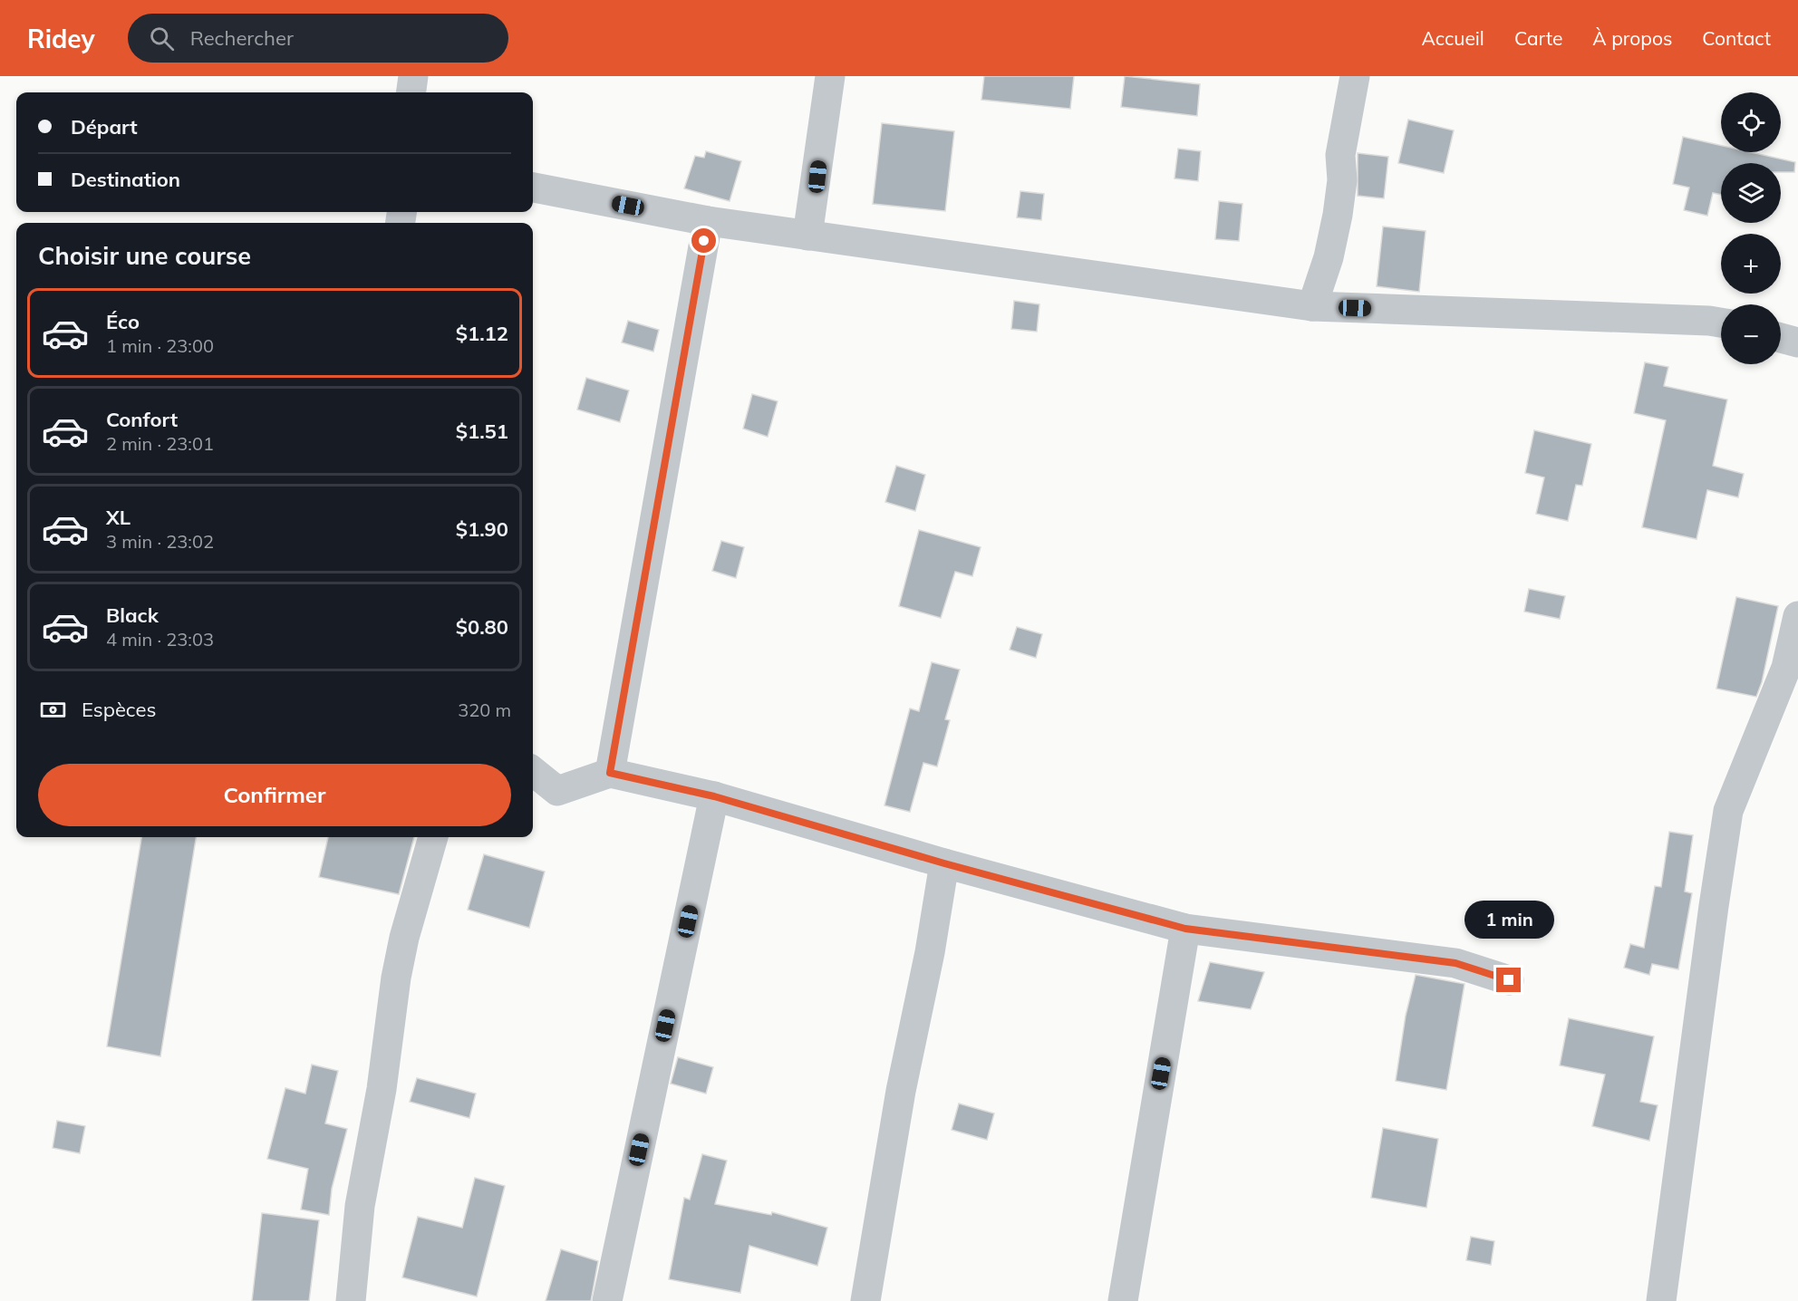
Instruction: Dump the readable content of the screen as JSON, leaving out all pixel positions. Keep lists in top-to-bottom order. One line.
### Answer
{"page":{"header":"Ridey","search":"Rechercher","nav":["Accueil","Carte","À propos","Contact"],"map_buttons":["+","−"],"banner":["Départ","Destination"],"heading":"Choisir une course","list":[{"name":"Éco","note":"1 min · 23:00","value":"$1.12"},{"name":"Confort","note":"2 min · 23:01","value":"$1.51"},{"name":"XL","note":"3 min · 23:02","value":"$1.90"},{"name":"Black","note":"4 min · 23:03","value":"$0.80"}],"pay":["Espèces","320 m"],"buttons":"Confirmer","bubble":"1 min"}}
